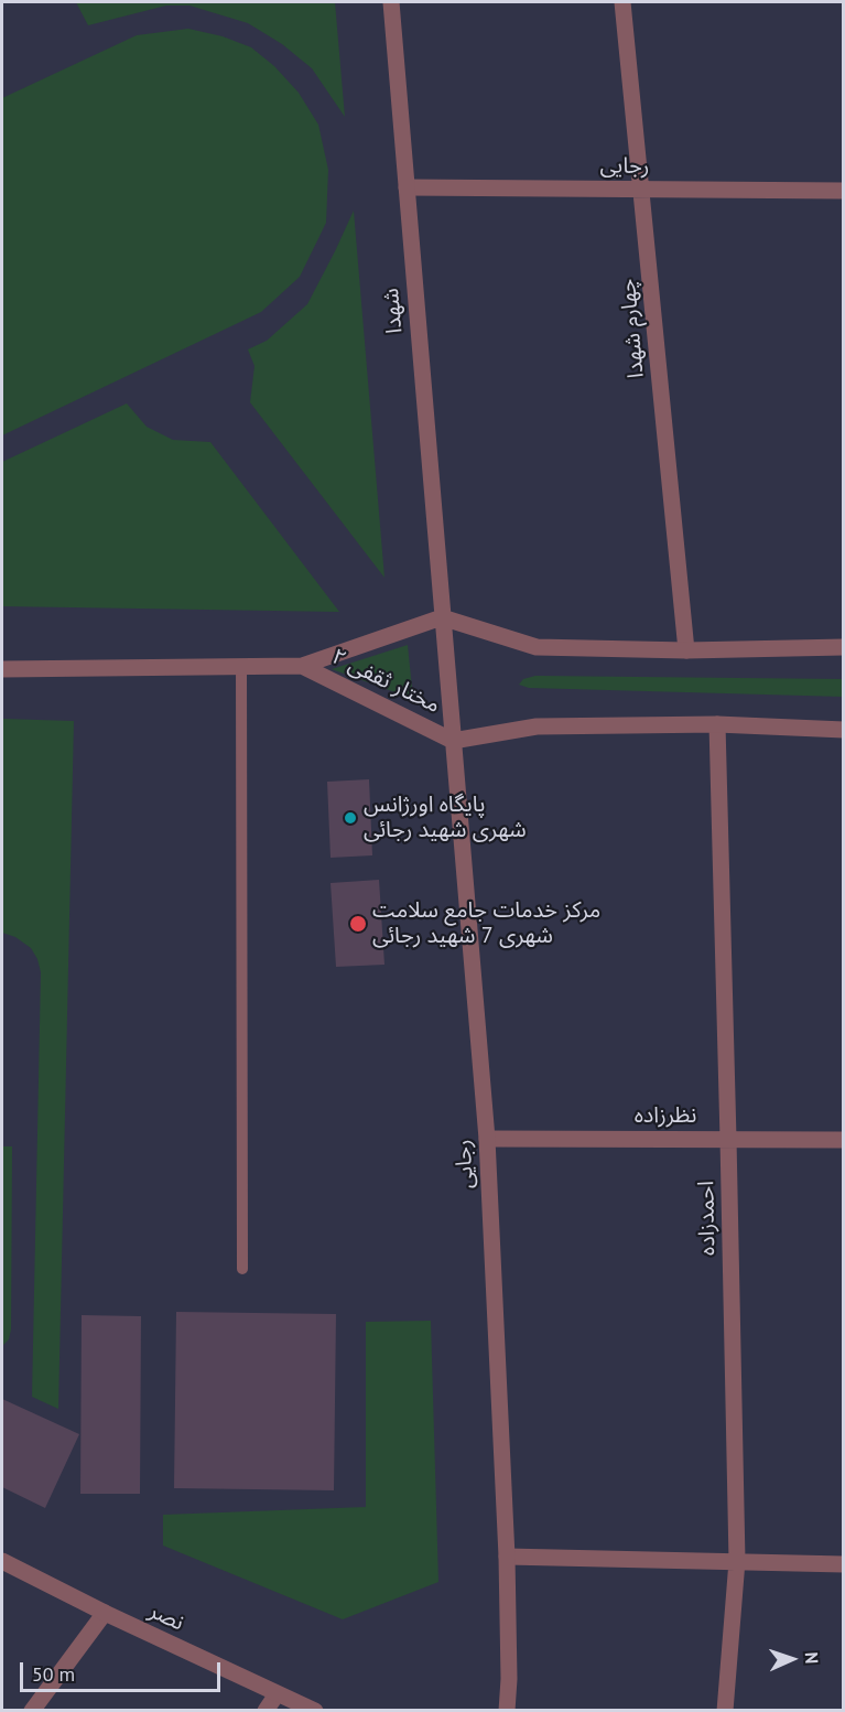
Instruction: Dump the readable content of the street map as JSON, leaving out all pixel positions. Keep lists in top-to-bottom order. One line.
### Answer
{"streets":{"street":["رجایی","شهدا","چهارم شهدا","مختار ثقفی ۲","نظرزاده","احمدزاده","نصر"]},"crossings":[["رجایی","شهدا"],["رجایی","چهارم شهدا"],["رجایی","مختار ثقفی ۲"],["رجایی","نظرزاده"],["شهدا","مختار ثقفی ۲"],["مختار ثقفی ۲","احمدزاده"],["نظرزاده","احمدزاده"]],"places":["پایگاه اورژانس شهری شهید رجائی","مرکز خدمات جامع سلامت شهری 7 شهید رجائی"],"scale_bar":"50 m","north":"right"}
